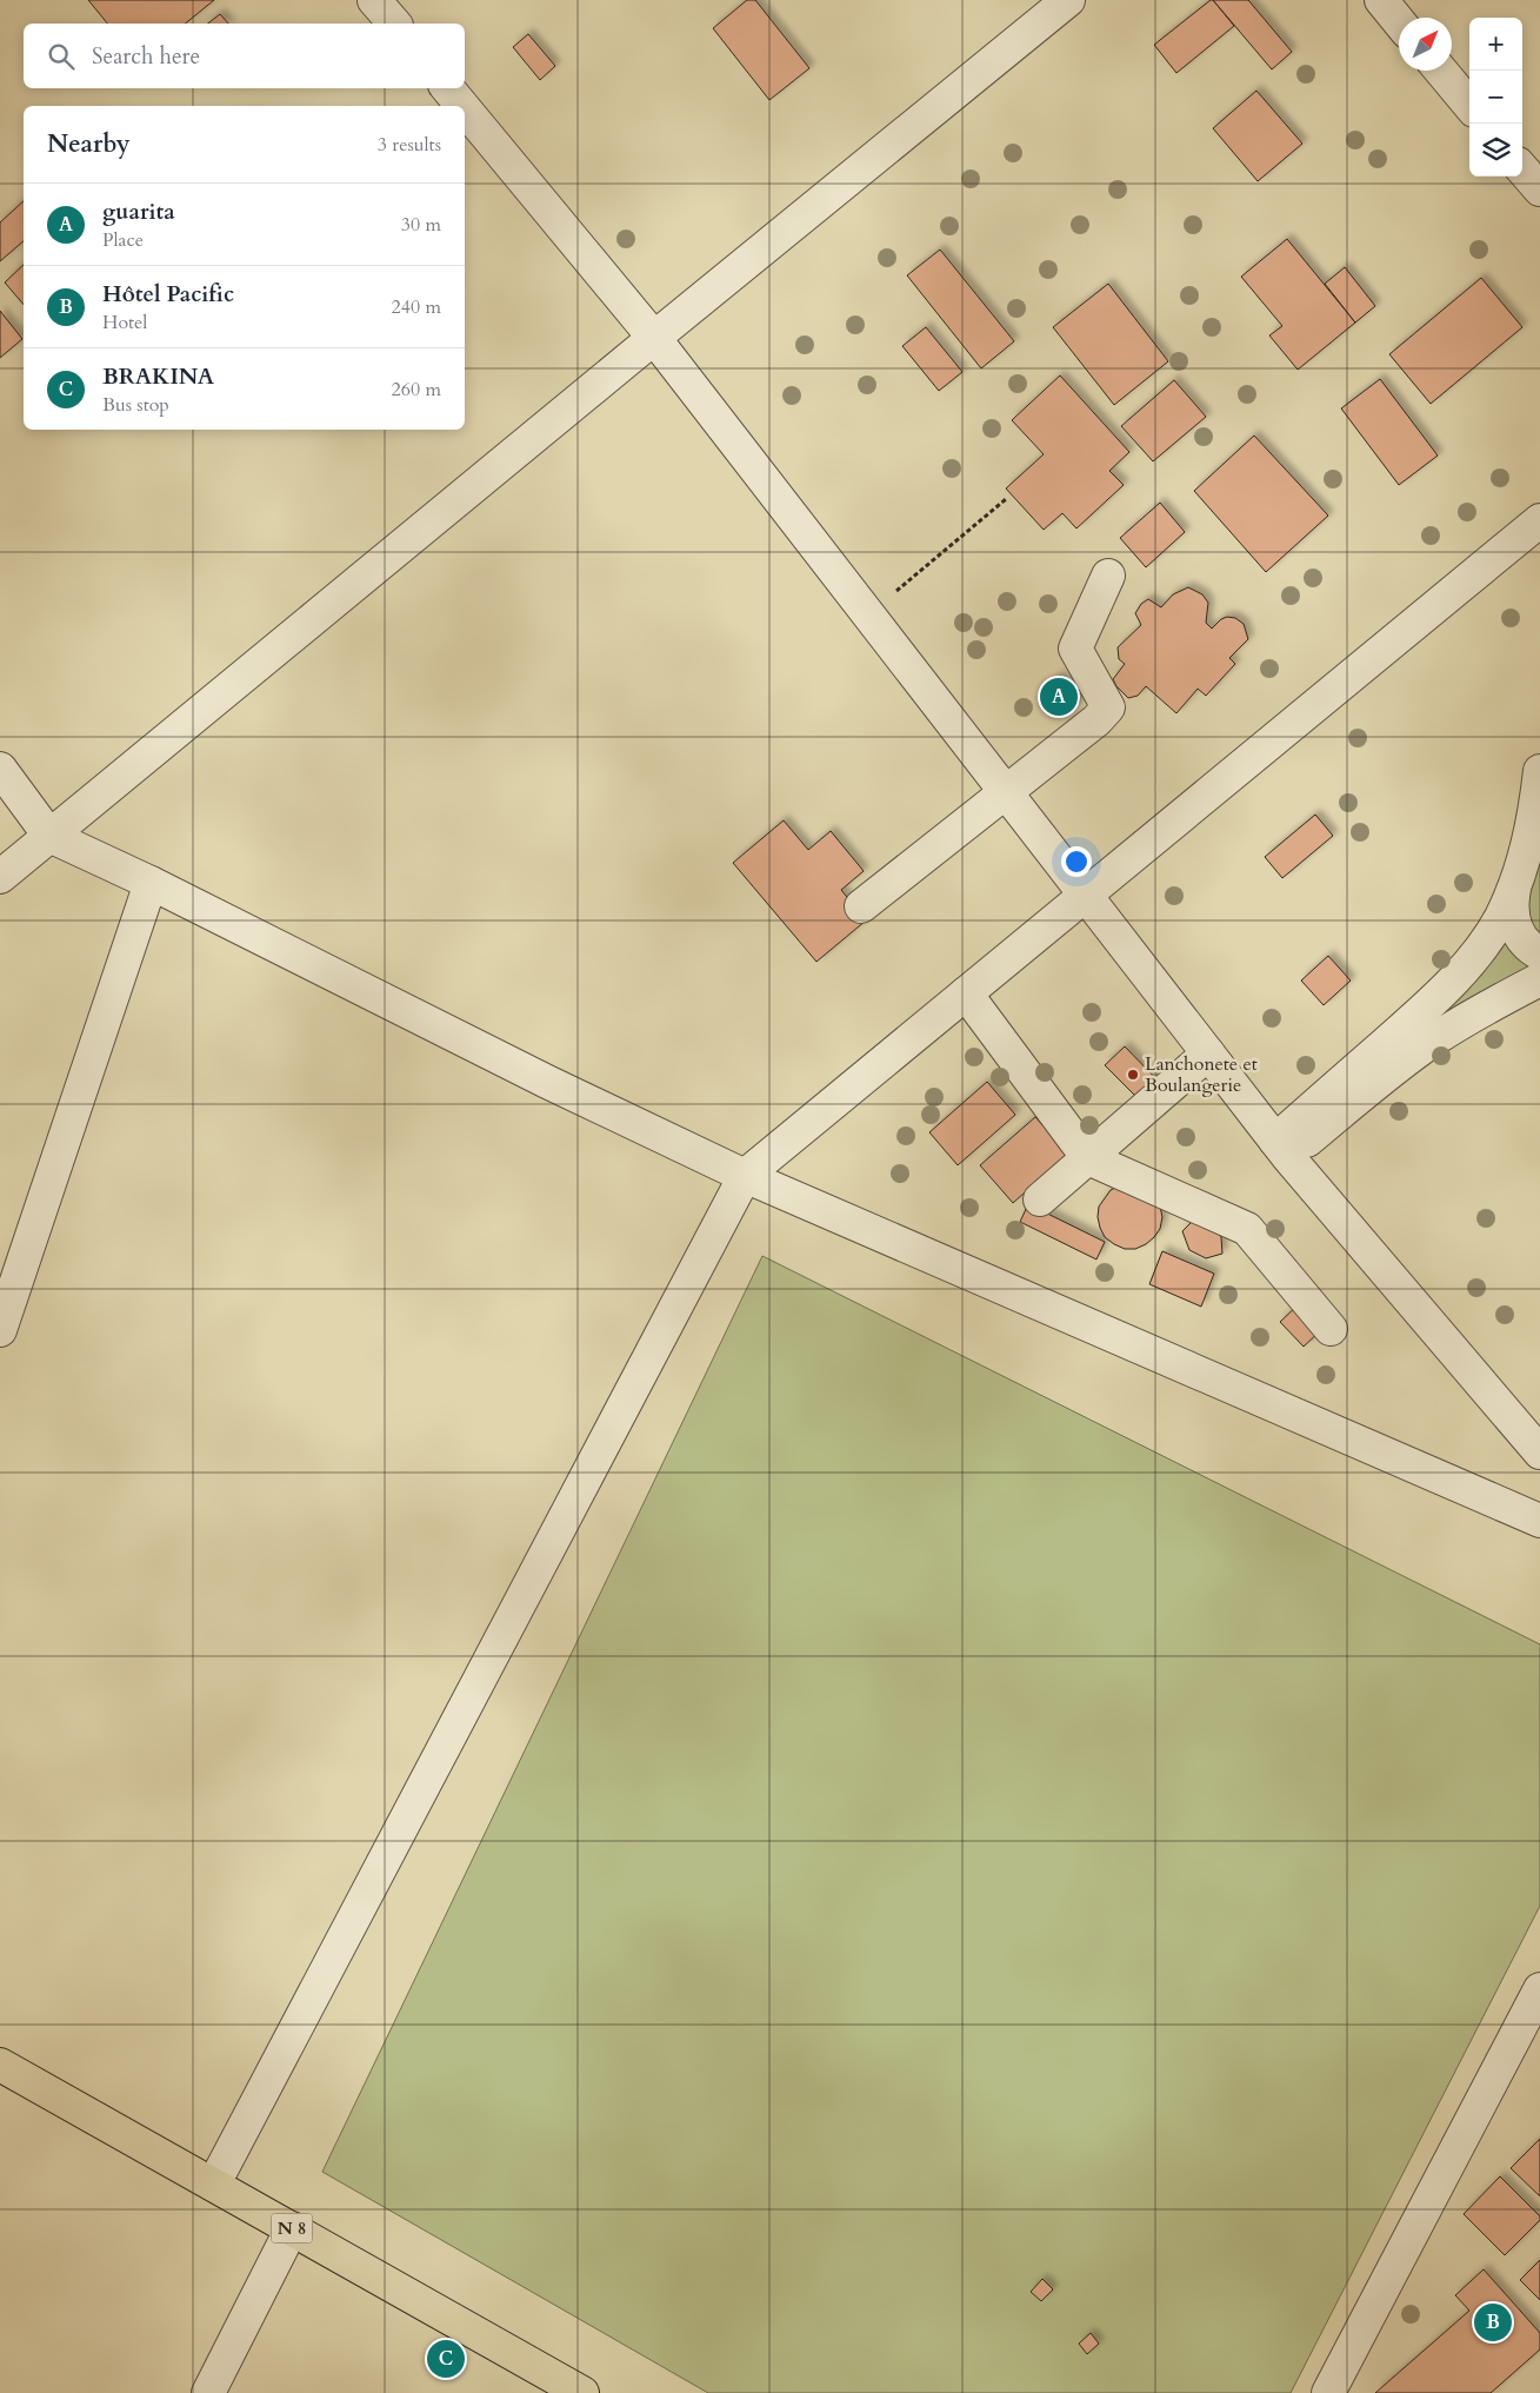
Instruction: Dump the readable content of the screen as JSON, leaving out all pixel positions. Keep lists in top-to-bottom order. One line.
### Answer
{"streets":{"highway":["N 8"]},"places":["Lanchonete et Boulangerie"],"north":"top right","page":{"map_buttons":["+","−"],"search":"Search here","heading":["Nearby","3 results"],"list":[{"mark":"A","name":"guarita","note":"Place","value":"30 m"},{"mark":"B","name":"Hôtel Pacific","note":"Hotel","value":"240 m"},{"mark":"C","name":"BRAKINA","note":"Bus stop","value":"260 m"}],"pins":["A","B","C"]}}
